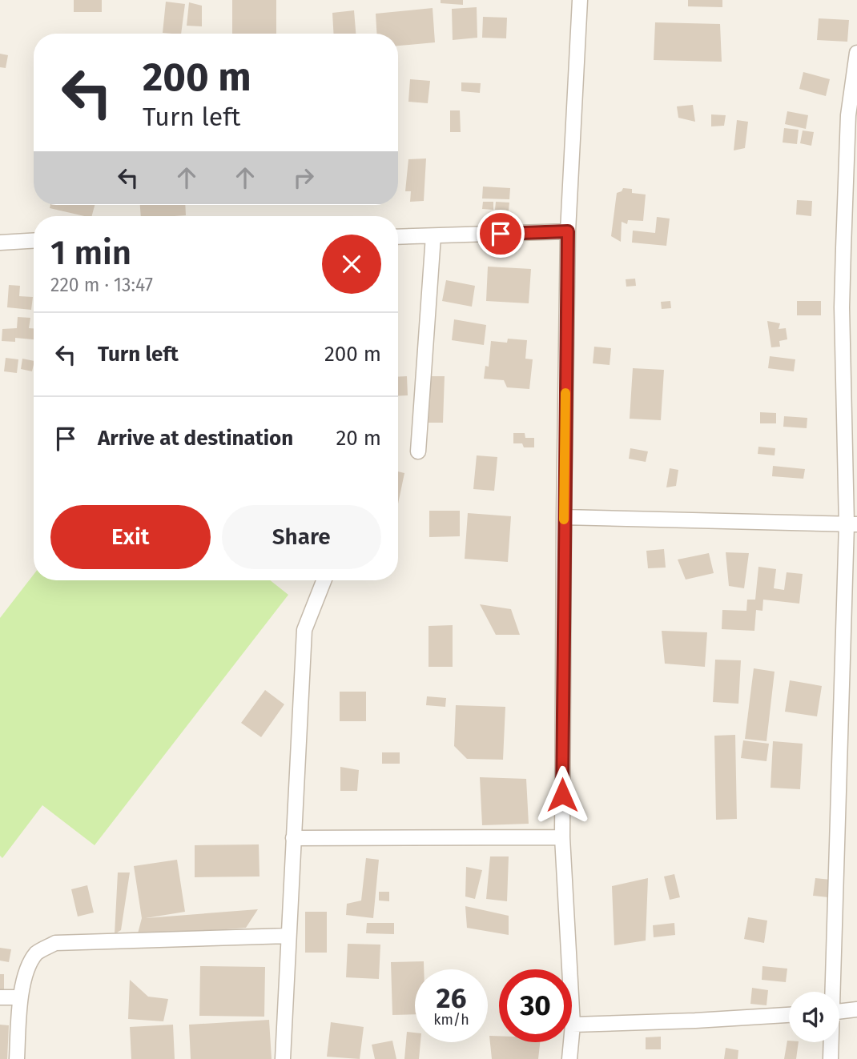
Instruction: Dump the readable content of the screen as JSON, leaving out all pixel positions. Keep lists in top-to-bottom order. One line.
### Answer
{"page":{"turn":["200 m","Turn left"],"heading":["1 min","220 m · 13:47"],"list":[{"name":"Turn left","value":"200 m"},{"name":"Arrive at destination","value":"20 m"}],"buttons":["Exit","Share"],"speed":"26 km/h","limit":"30"}}
